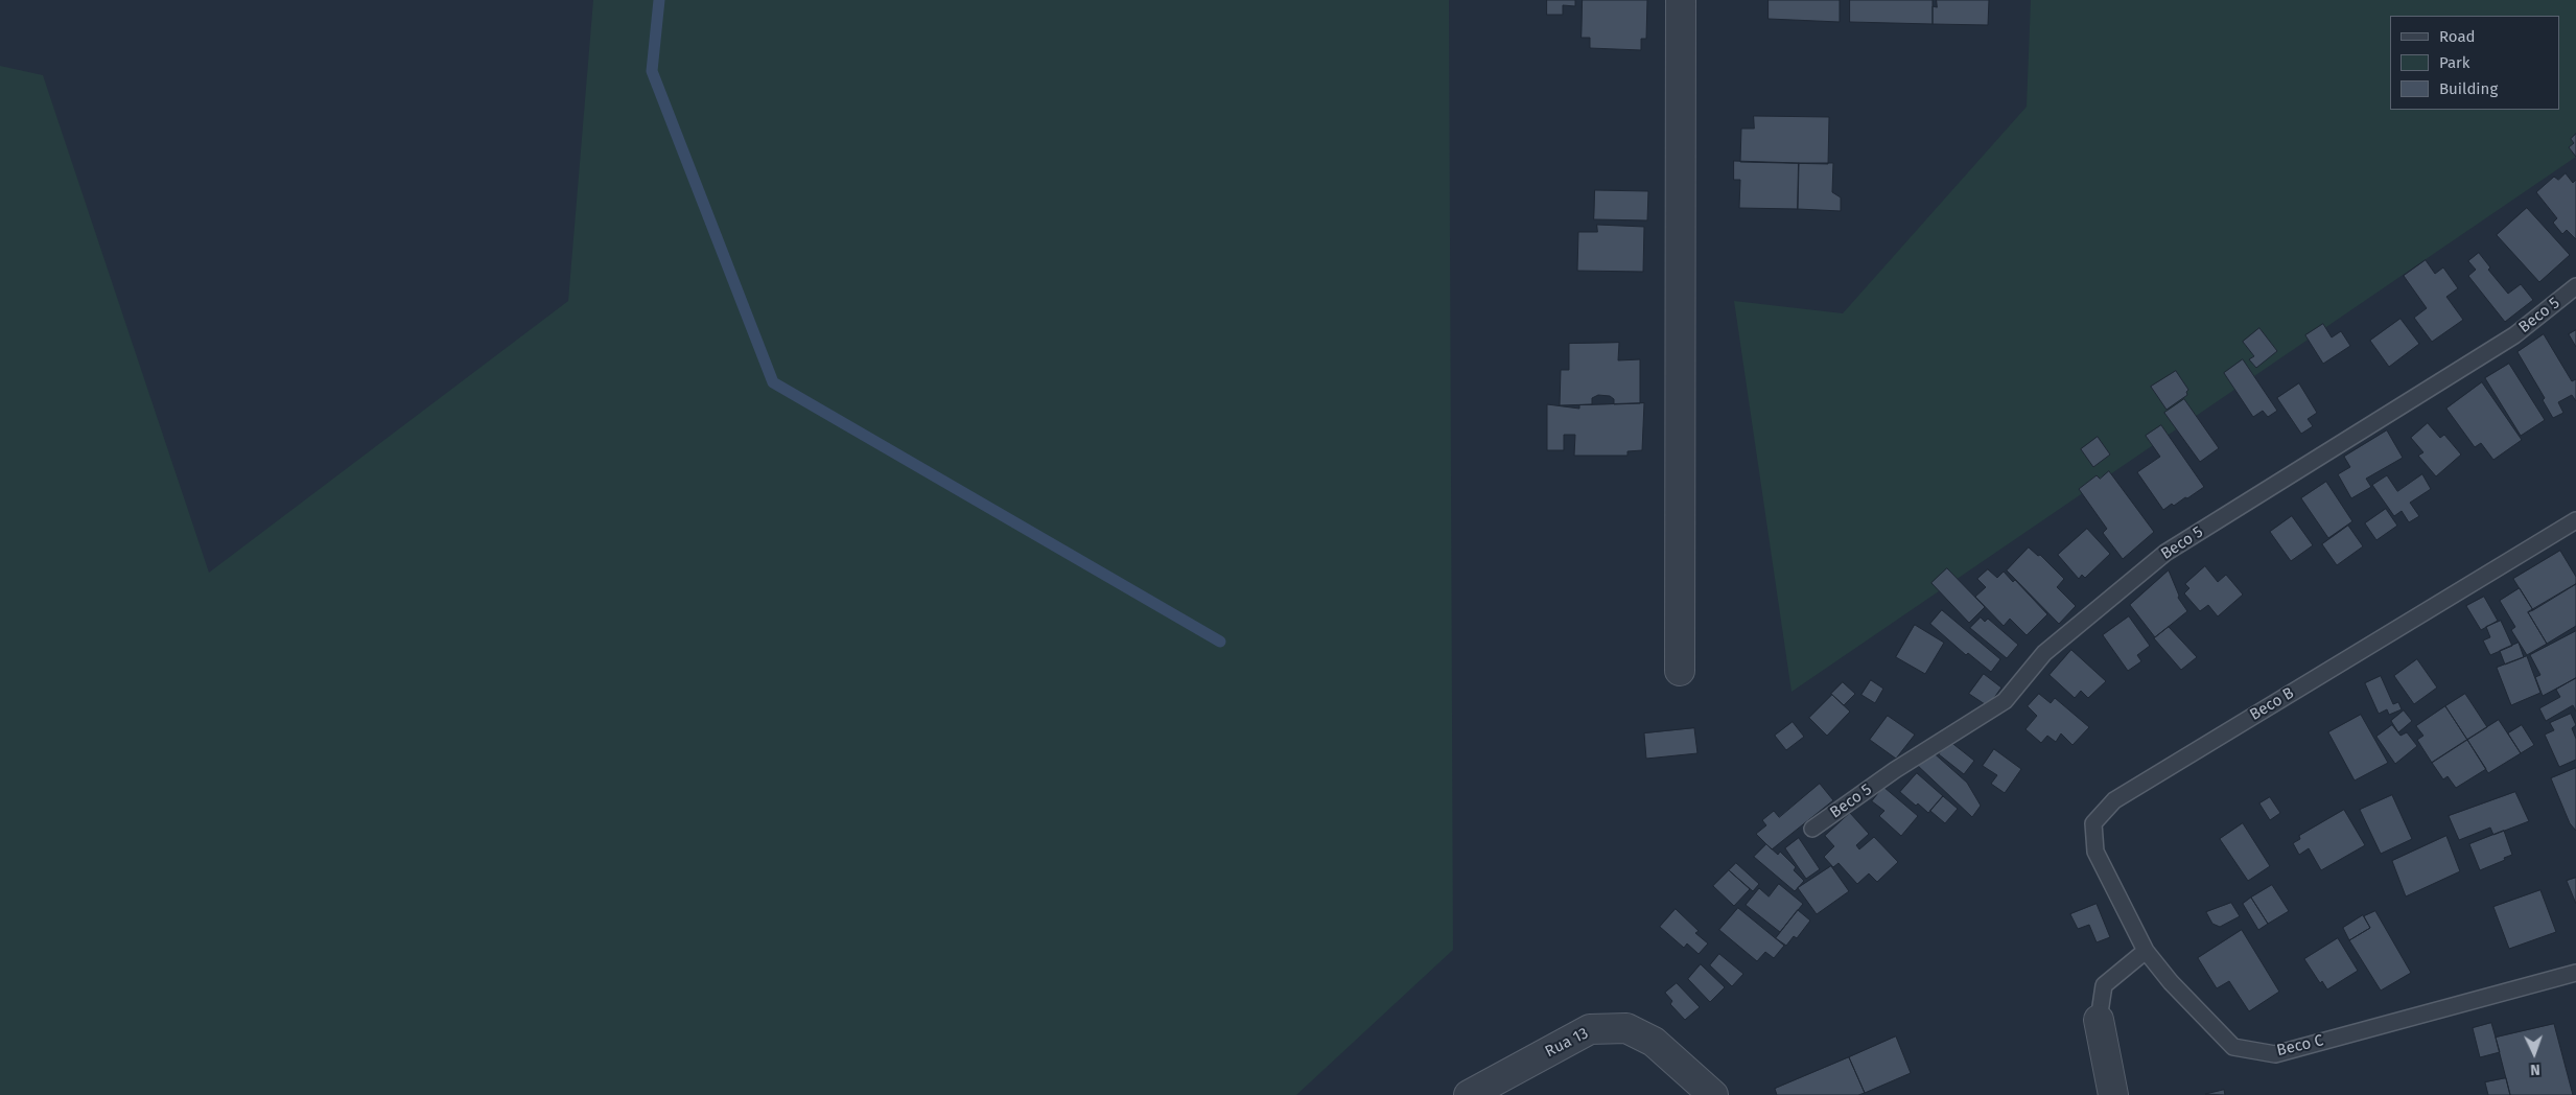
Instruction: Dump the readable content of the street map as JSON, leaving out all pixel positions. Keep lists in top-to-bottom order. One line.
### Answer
{"streets":{"street":["Rua 13"],"lane":["Beco 5","Beco B","Beco C"]},"crossings":[["Beco B","Beco C"]],"legend":["Road","Park","Building"],"north":"bottom"}
